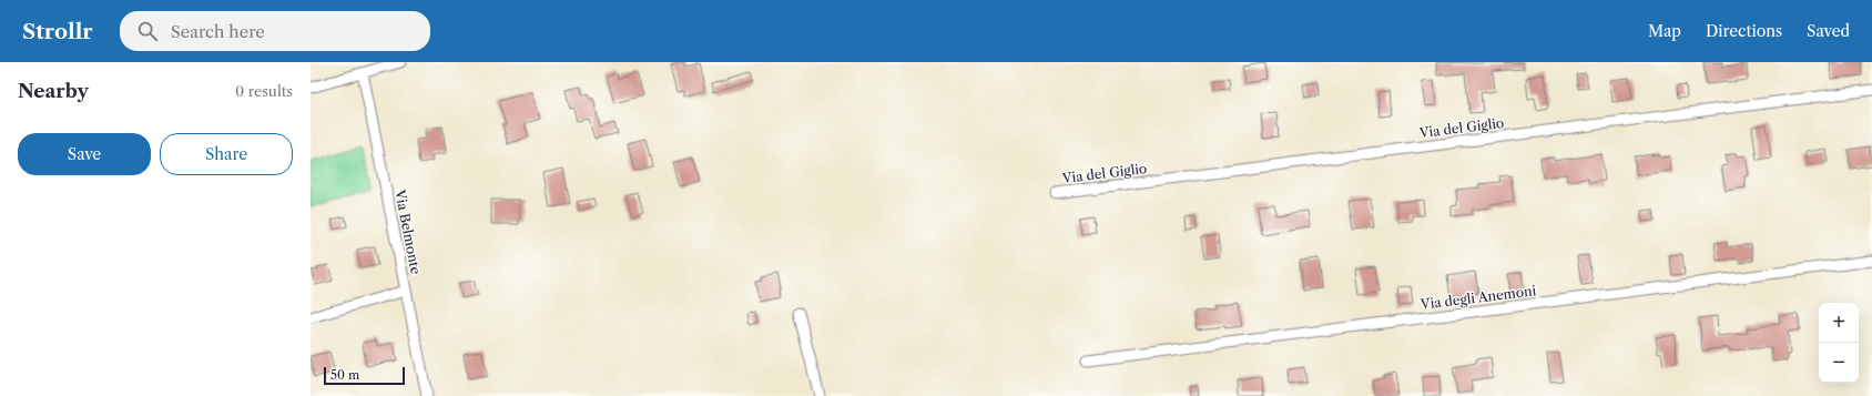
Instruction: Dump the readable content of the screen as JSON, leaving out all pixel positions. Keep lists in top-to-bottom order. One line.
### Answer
{"streets":{"street":["Via del Giglio","Via Belmonte","Via degli Anemoni"]},"scale_bar":"50 m","page":{"header":"Strollr","search":"Search here","nav":["Map","Directions","Saved"],"heading":["Nearby","0 results"],"buttons":["Save","Share"],"map_buttons":["+","−"],"scale":"50 m"}}
